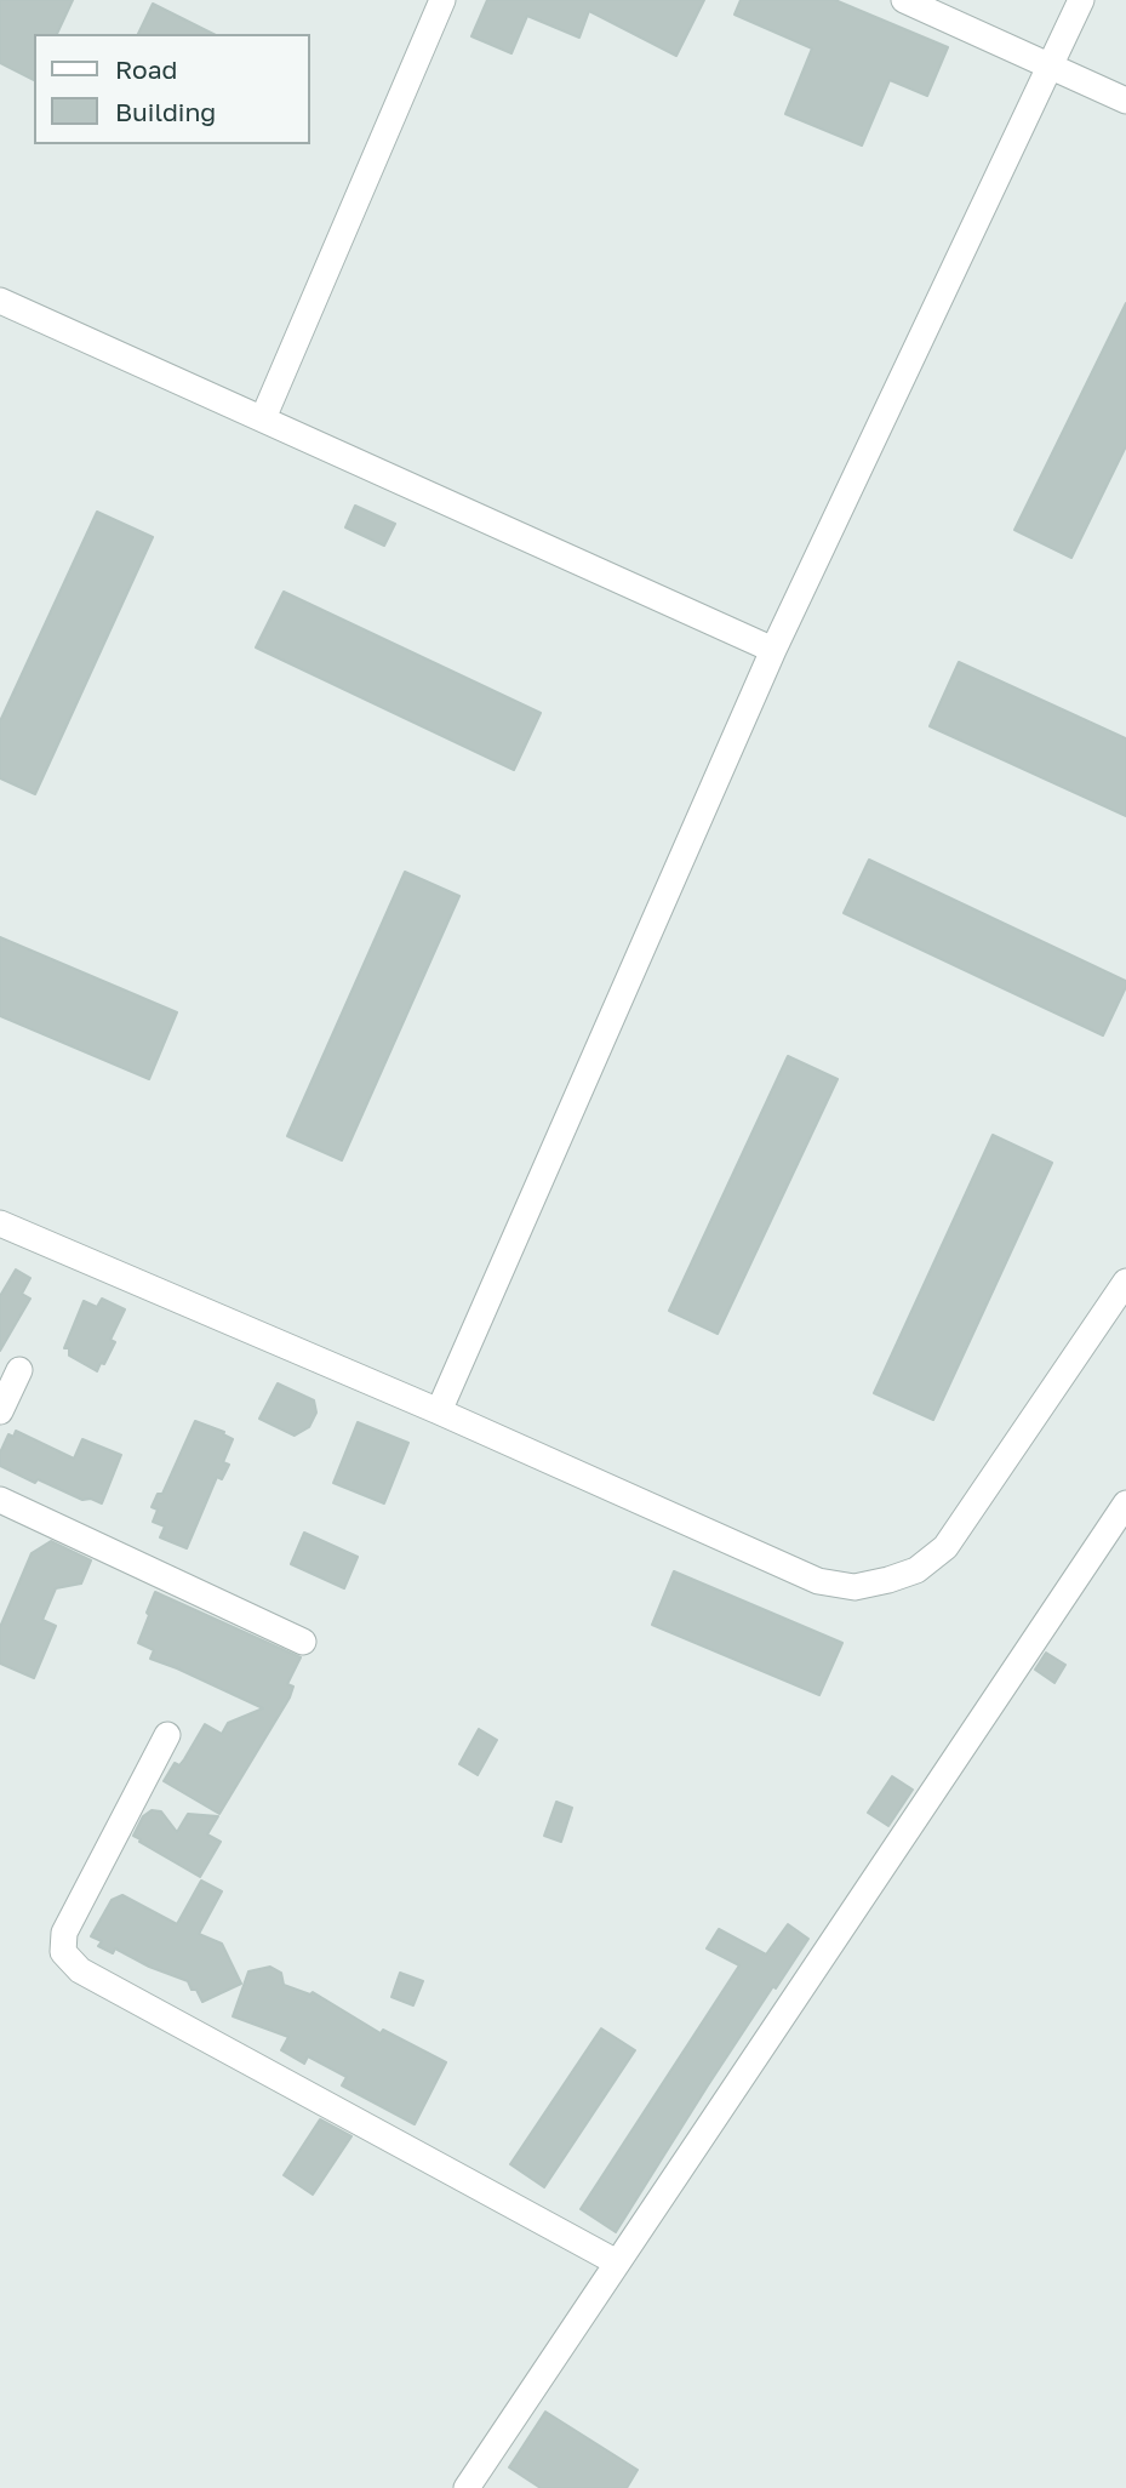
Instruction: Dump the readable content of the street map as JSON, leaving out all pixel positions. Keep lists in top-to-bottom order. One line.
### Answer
{"legend":["Road","Building"]}
